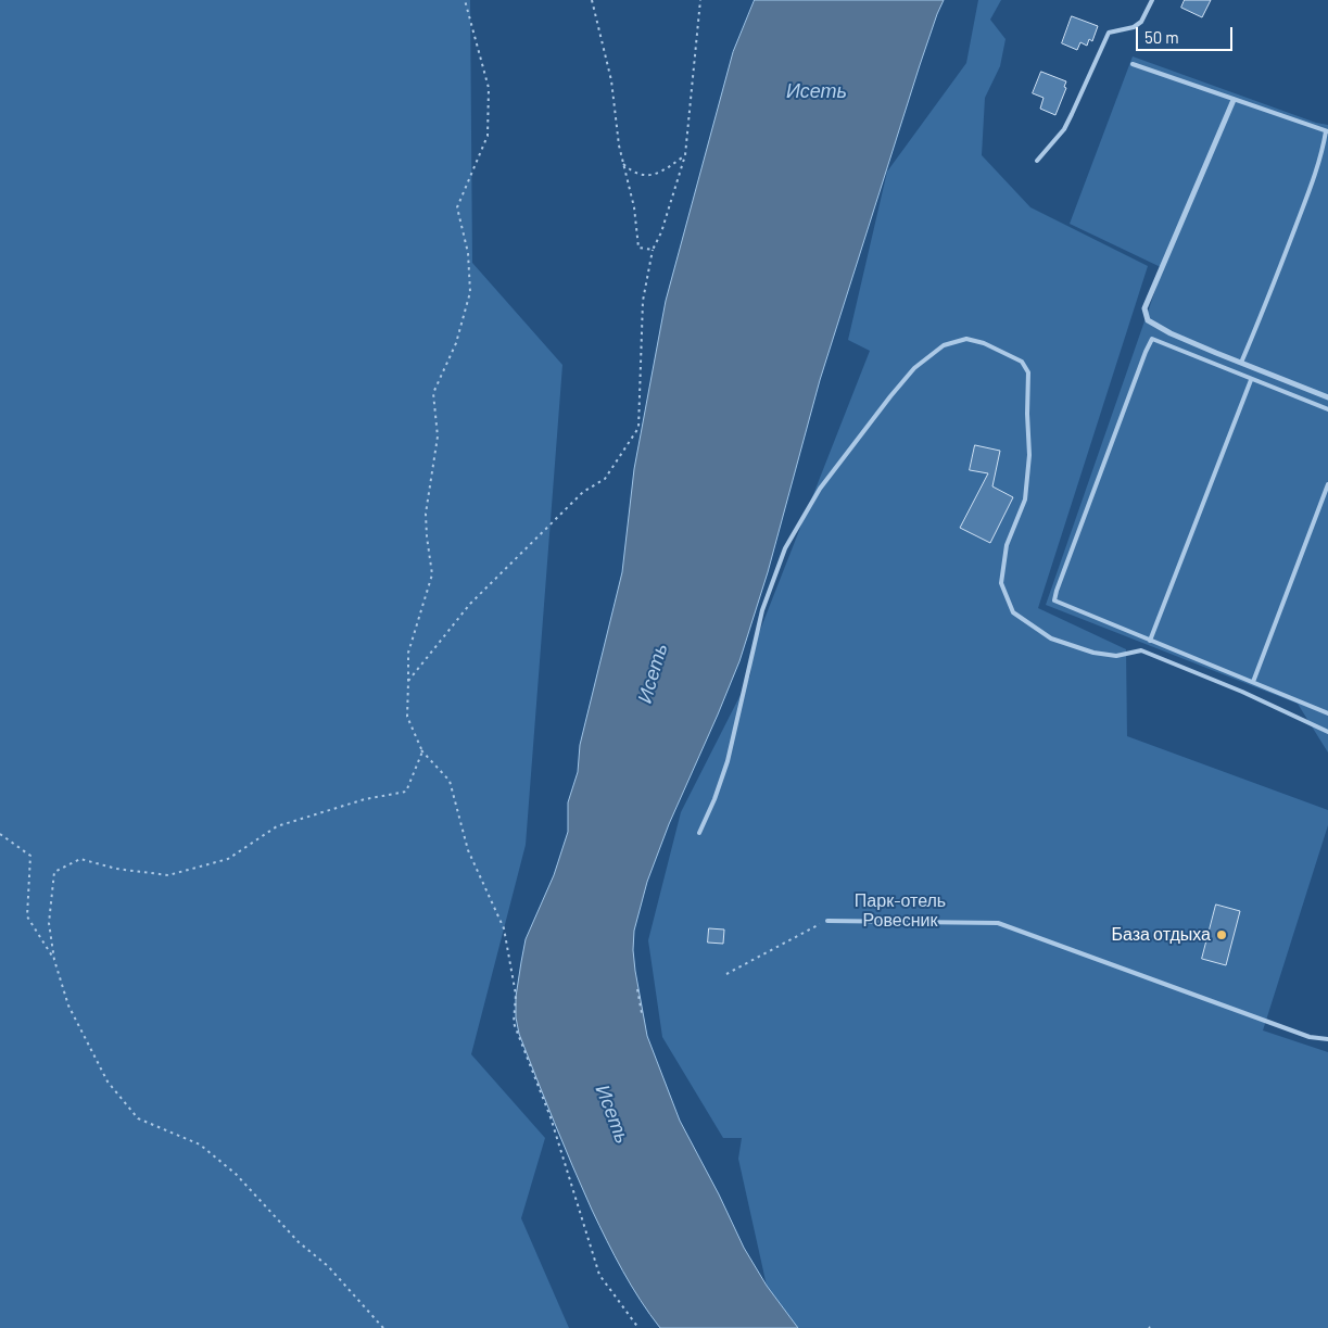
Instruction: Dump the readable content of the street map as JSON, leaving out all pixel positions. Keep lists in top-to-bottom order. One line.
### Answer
{"water":["Исеть"],"parks":["Парк-отель Ровесник"],"places":["База отдыха"],"scale_bar":"50 m"}
